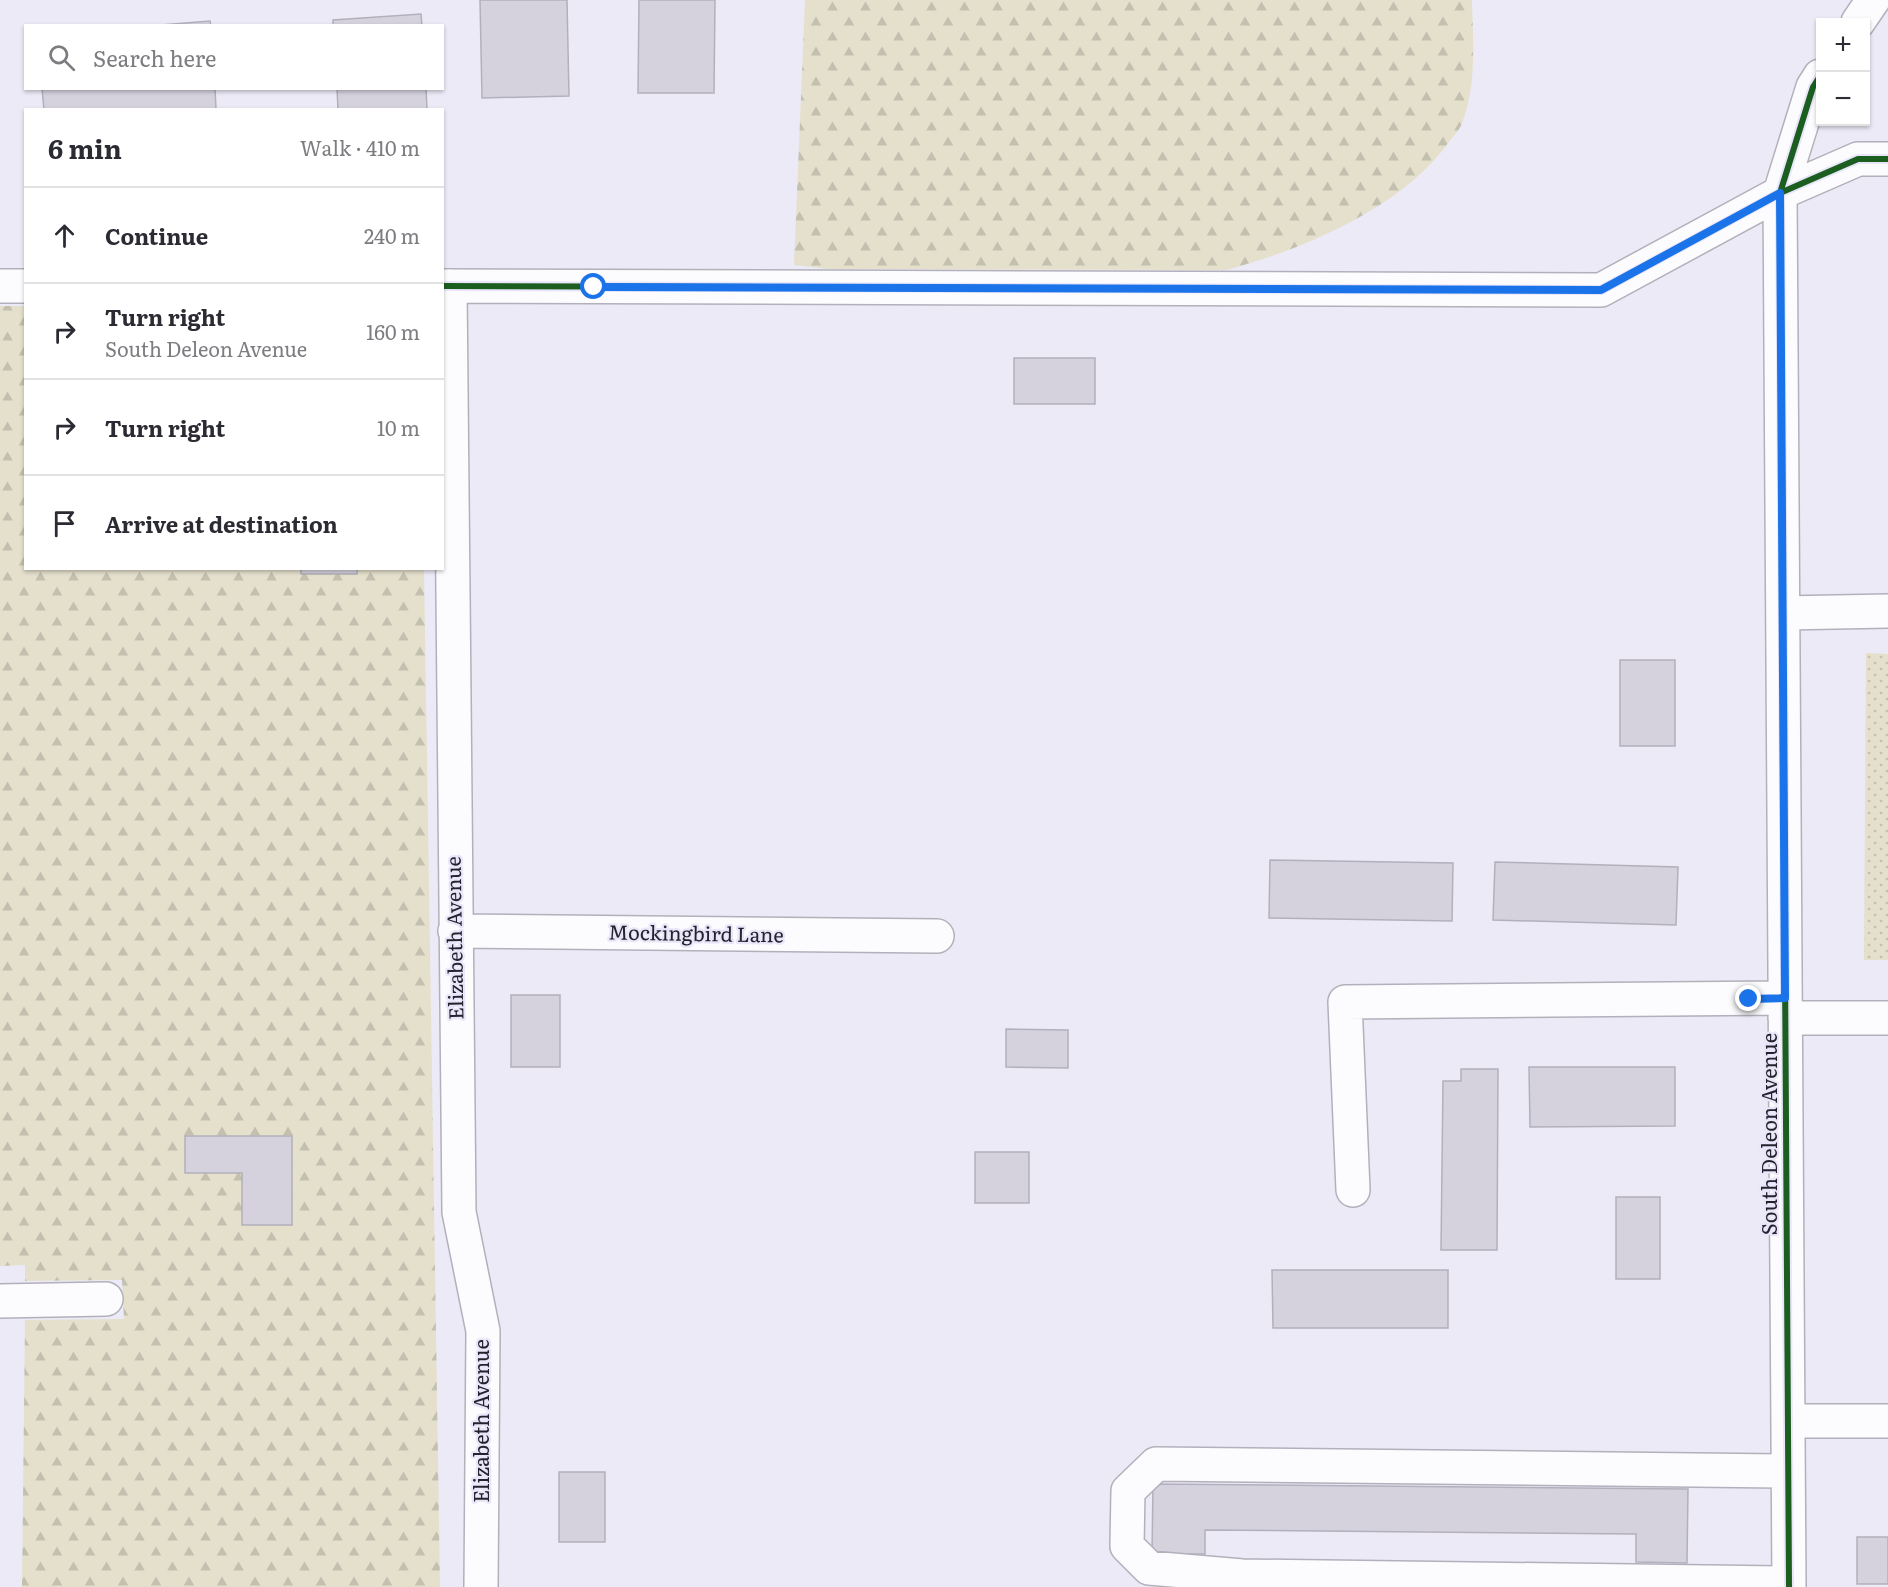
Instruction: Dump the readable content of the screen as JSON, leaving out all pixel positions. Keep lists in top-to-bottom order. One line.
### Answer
{"streets":{"street":["Mockingbird Lane","Elizabeth Avenue","South Deleon Avenue"]},"crossings":[["Mockingbird Lane","Elizabeth Avenue"]],"page":{"map_buttons":["+","−"],"search":"Search here","heading":["6 min","Walk · 410 m"],"list":[["Continue","240 m"],["Turn right","South Deleon Avenue","160 m"],["Turn right","10 m"],"Arrive at destination"]}}
